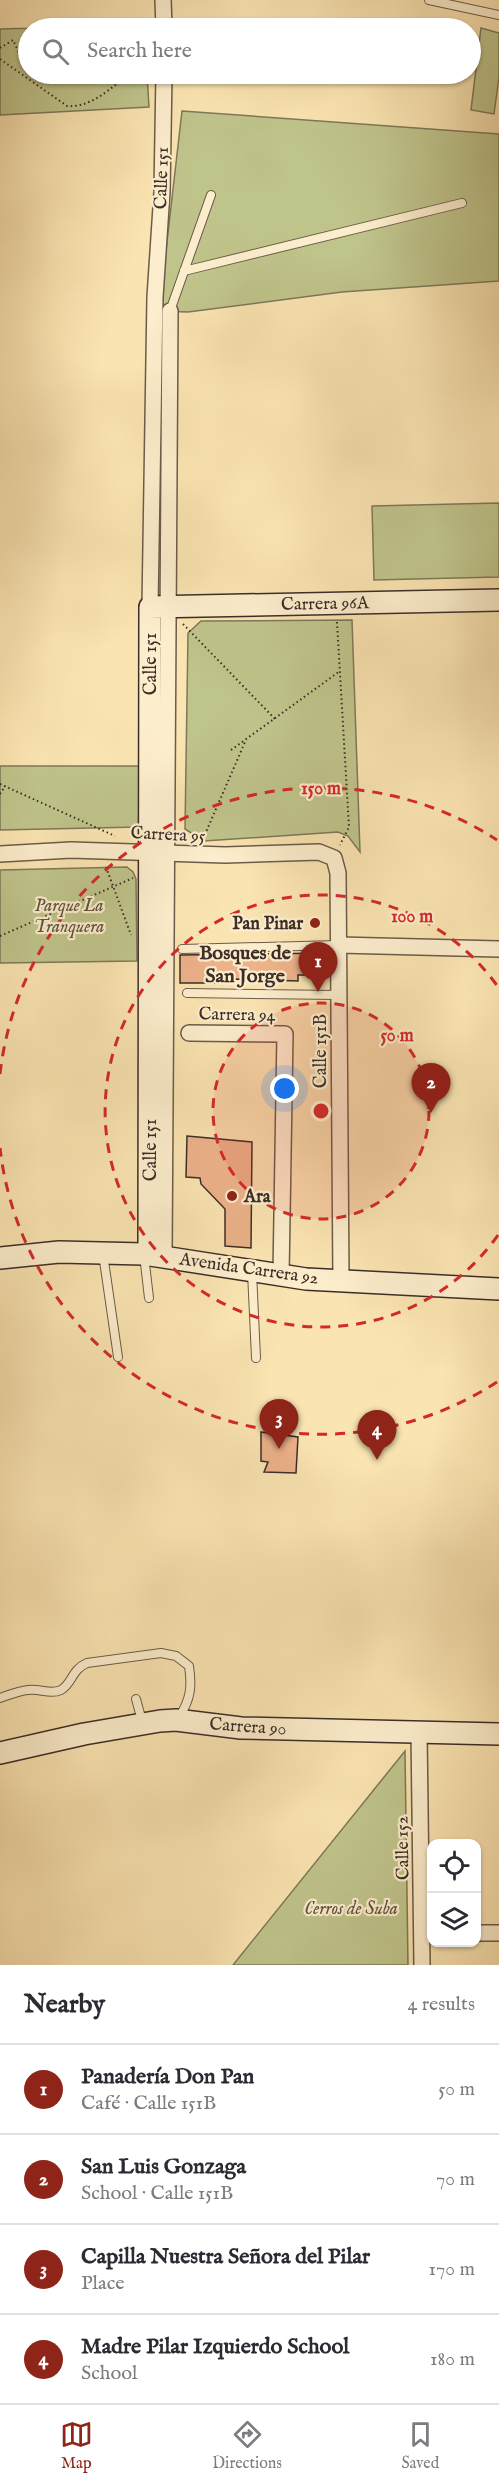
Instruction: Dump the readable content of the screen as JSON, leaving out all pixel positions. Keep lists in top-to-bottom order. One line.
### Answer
{"streets":{"street":["Calle 151","Carrera 96A","Carrera 95","Carrera 94","Calle 151B","Avenida Carrera 92","Carrera 90","Calle 152"]},"crossings":[["Calle 151","Carrera 96A"],["Calle 151","Carrera 95"],["Calle 151","Avenida Carrera 92"],["Carrera 95","Calle 151B"],["Carrera 94","Avenida Carrera 92"],["Calle 151B","Avenida Carrera 92"],["Carrera 90","Calle 152"]],"districts":["Bosques de San Jorge"],"parks":["Parque La Tranquera","Cerros de Suba"],"places":["Pan Pinar","Ara"],"page":{"search":"Search here","pins":["1","2","3","4"],"heading":["Nearby","4 results"],"list":[{"mark":"1","name":"Panadería Don Pan","note":"Café · Calle 151B","value":"50 m"},{"mark":"2","name":"San Luis Gonzaga","note":"School · Calle 151B","value":"70 m"},{"mark":"3","name":"Capilla Nuestra Señora del Pilar","note":"Place","value":"170 m"},{"mark":"4","name":"Madre Pilar Izquierdo School","note":"School","value":"180 m"}],"nav":["Map","Directions","Saved"]},"rings":["150 m","100 m","50 m"]}
